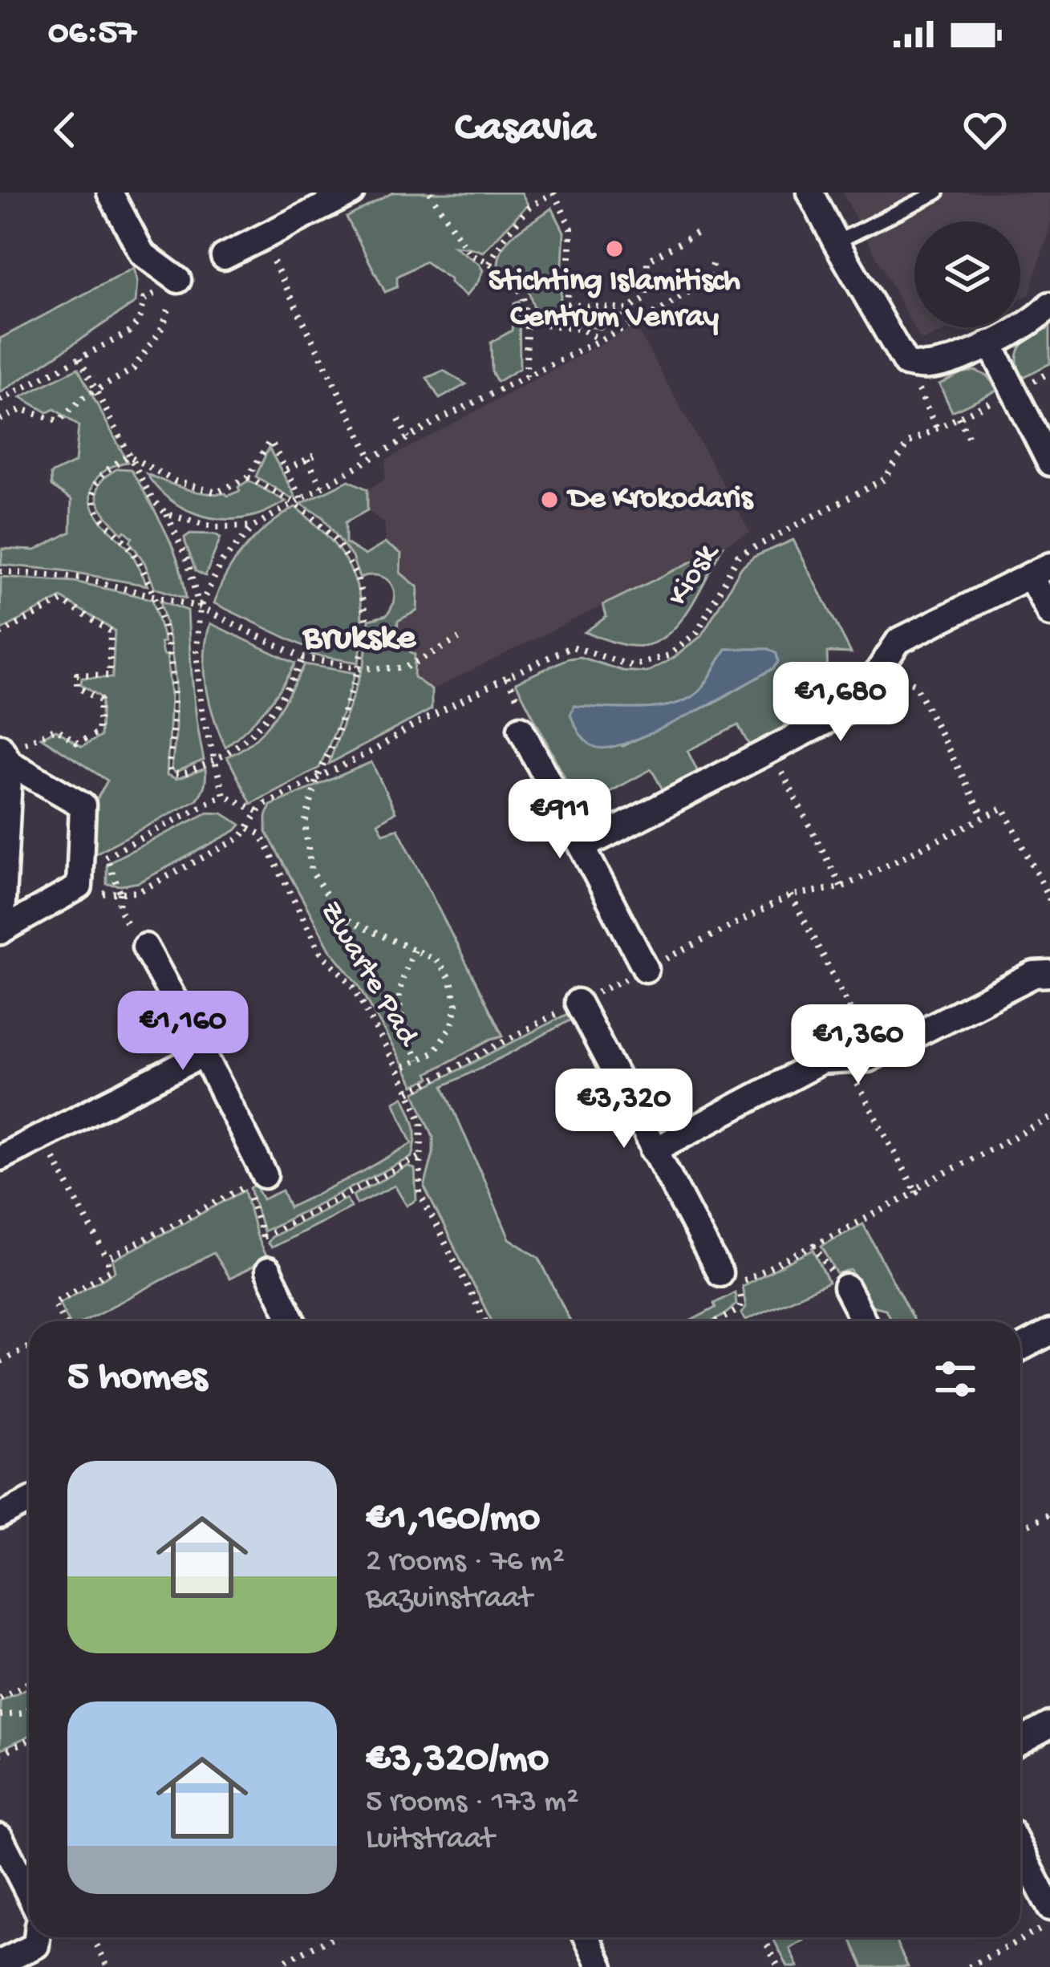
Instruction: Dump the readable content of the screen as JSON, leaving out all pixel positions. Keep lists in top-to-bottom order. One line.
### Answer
{"streets":{"path":["Kiosk","Zwarte Pad"]},"districts":["Brukske"],"places":["Stichting Islamitisch Centrum Venray","De Krokodaris"],"page":{"status":"06:57","header":"Casavia","price":["€1,680","€911","€1,160","€1,360","€3,320"],"heading":"5 homes","list":[{"name":"€1,160/mo","note":"2 rooms · 76 m² · Bazuinstraat"},{"name":"€3,320/mo","note":"5 rooms · 173 m² · Luitstraat"}]}}
